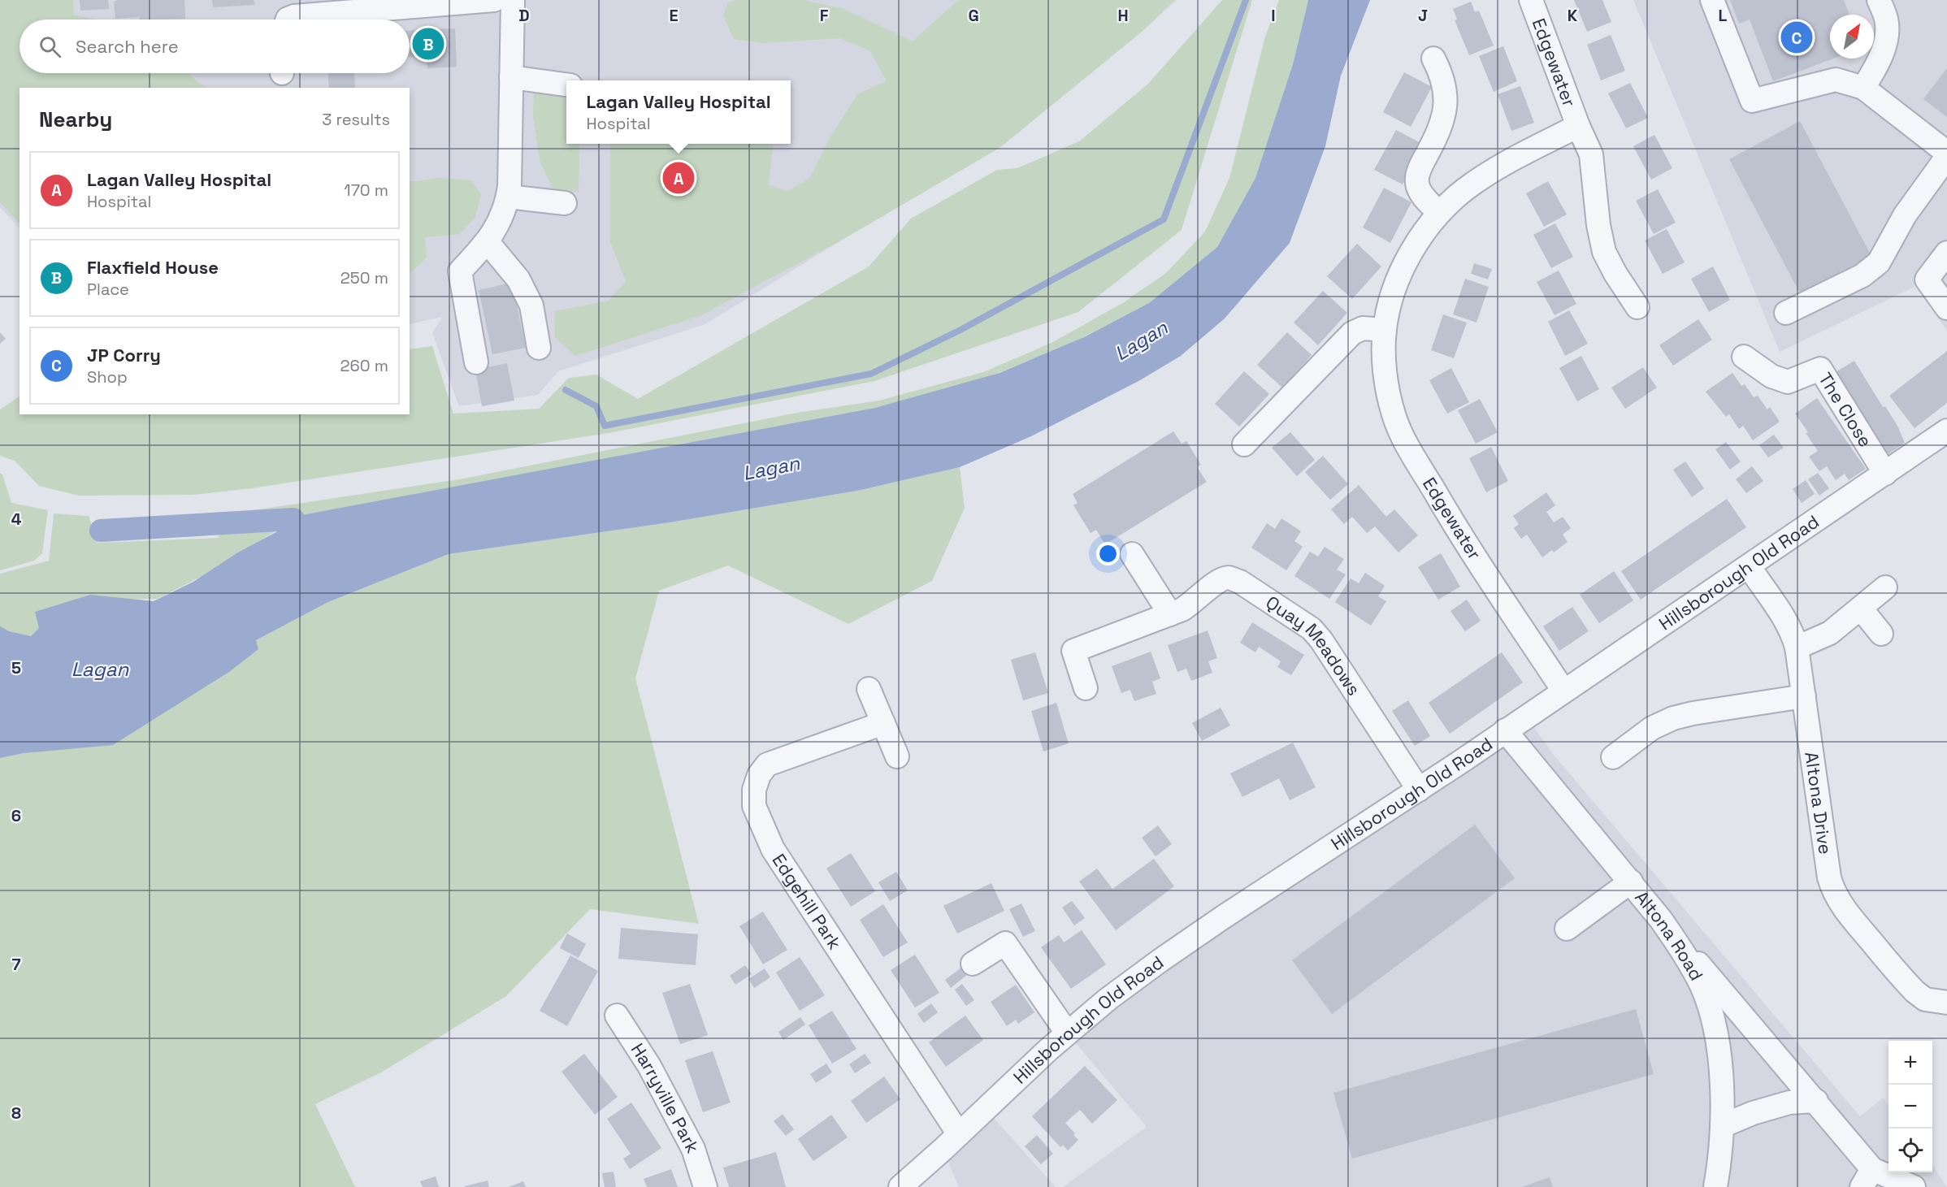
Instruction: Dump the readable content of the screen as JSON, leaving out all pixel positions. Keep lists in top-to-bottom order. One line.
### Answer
{"streets":{"street":["Edgewater","The Close","Hillsborough Old Road","Quay Meadows","Altona Drive","Edgehill Park","Altona Road","Harryville Park"]},"crossings":[["Edgewater","Hillsborough Old Road"],["The Close","Hillsborough Old Road"],["Hillsborough Old Road","Quay Meadows"],["Hillsborough Old Road","Altona Drive"],["Hillsborough Old Road","Edgehill Park"],["Hillsborough Old Road","Altona Road"]],"water":["Lagan"],"north":"top right","page":{"pins":["C","B","A"],"search":"Search here","popup":["Lagan Valley Hospital","Hospital"],"heading":["Nearby","3 results"],"list":[{"mark":"A","name":"Lagan Valley Hospital","note":"Hospital","value":"170 m"},{"mark":"B","name":"Flaxfield House","note":"Place","value":"250 m"},{"mark":"C","name":"JP Corry","note":"Shop","value":"260 m"}],"map_buttons":["+","−"]},"grid":{"columns":["D","E","F","G","H","I","J","K","L"],"rows":["4","5","6","7","8"]}}
